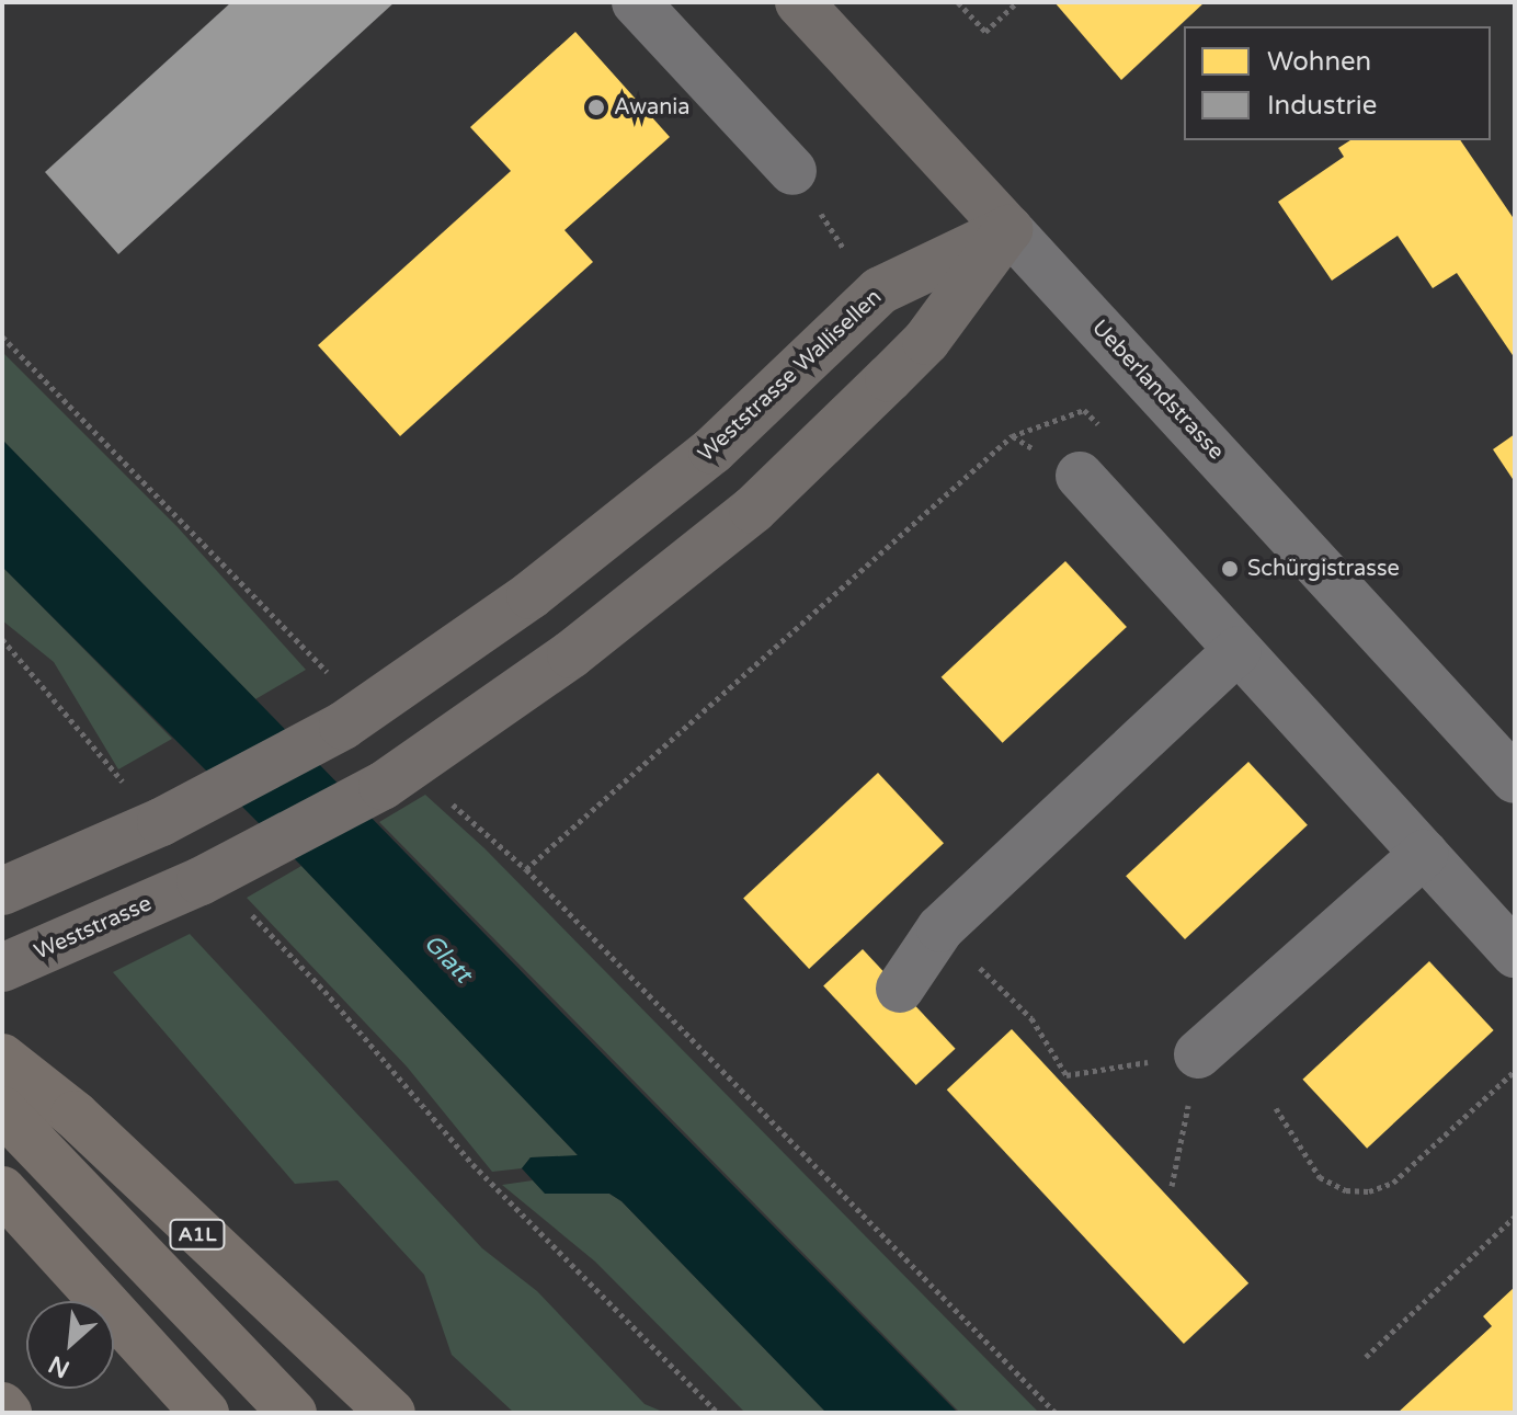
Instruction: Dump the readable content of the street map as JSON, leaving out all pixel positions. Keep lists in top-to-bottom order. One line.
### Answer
{"streets":{"highway":["A1L"],"main road":["Weststrasse Wallisellen","Ueberlandstrasse","Weststrasse"]},"crossings":[["Weststrasse Wallisellen","Ueberlandstrasse"],["Weststrasse Wallisellen","Weststrasse"],["Ueberlandstrasse","Weststrasse"]],"water":["Glatt"],"places":["Awania","Schürgistrasse"],"legend":["Wohnen","Industrie"],"north":"bottom left"}
